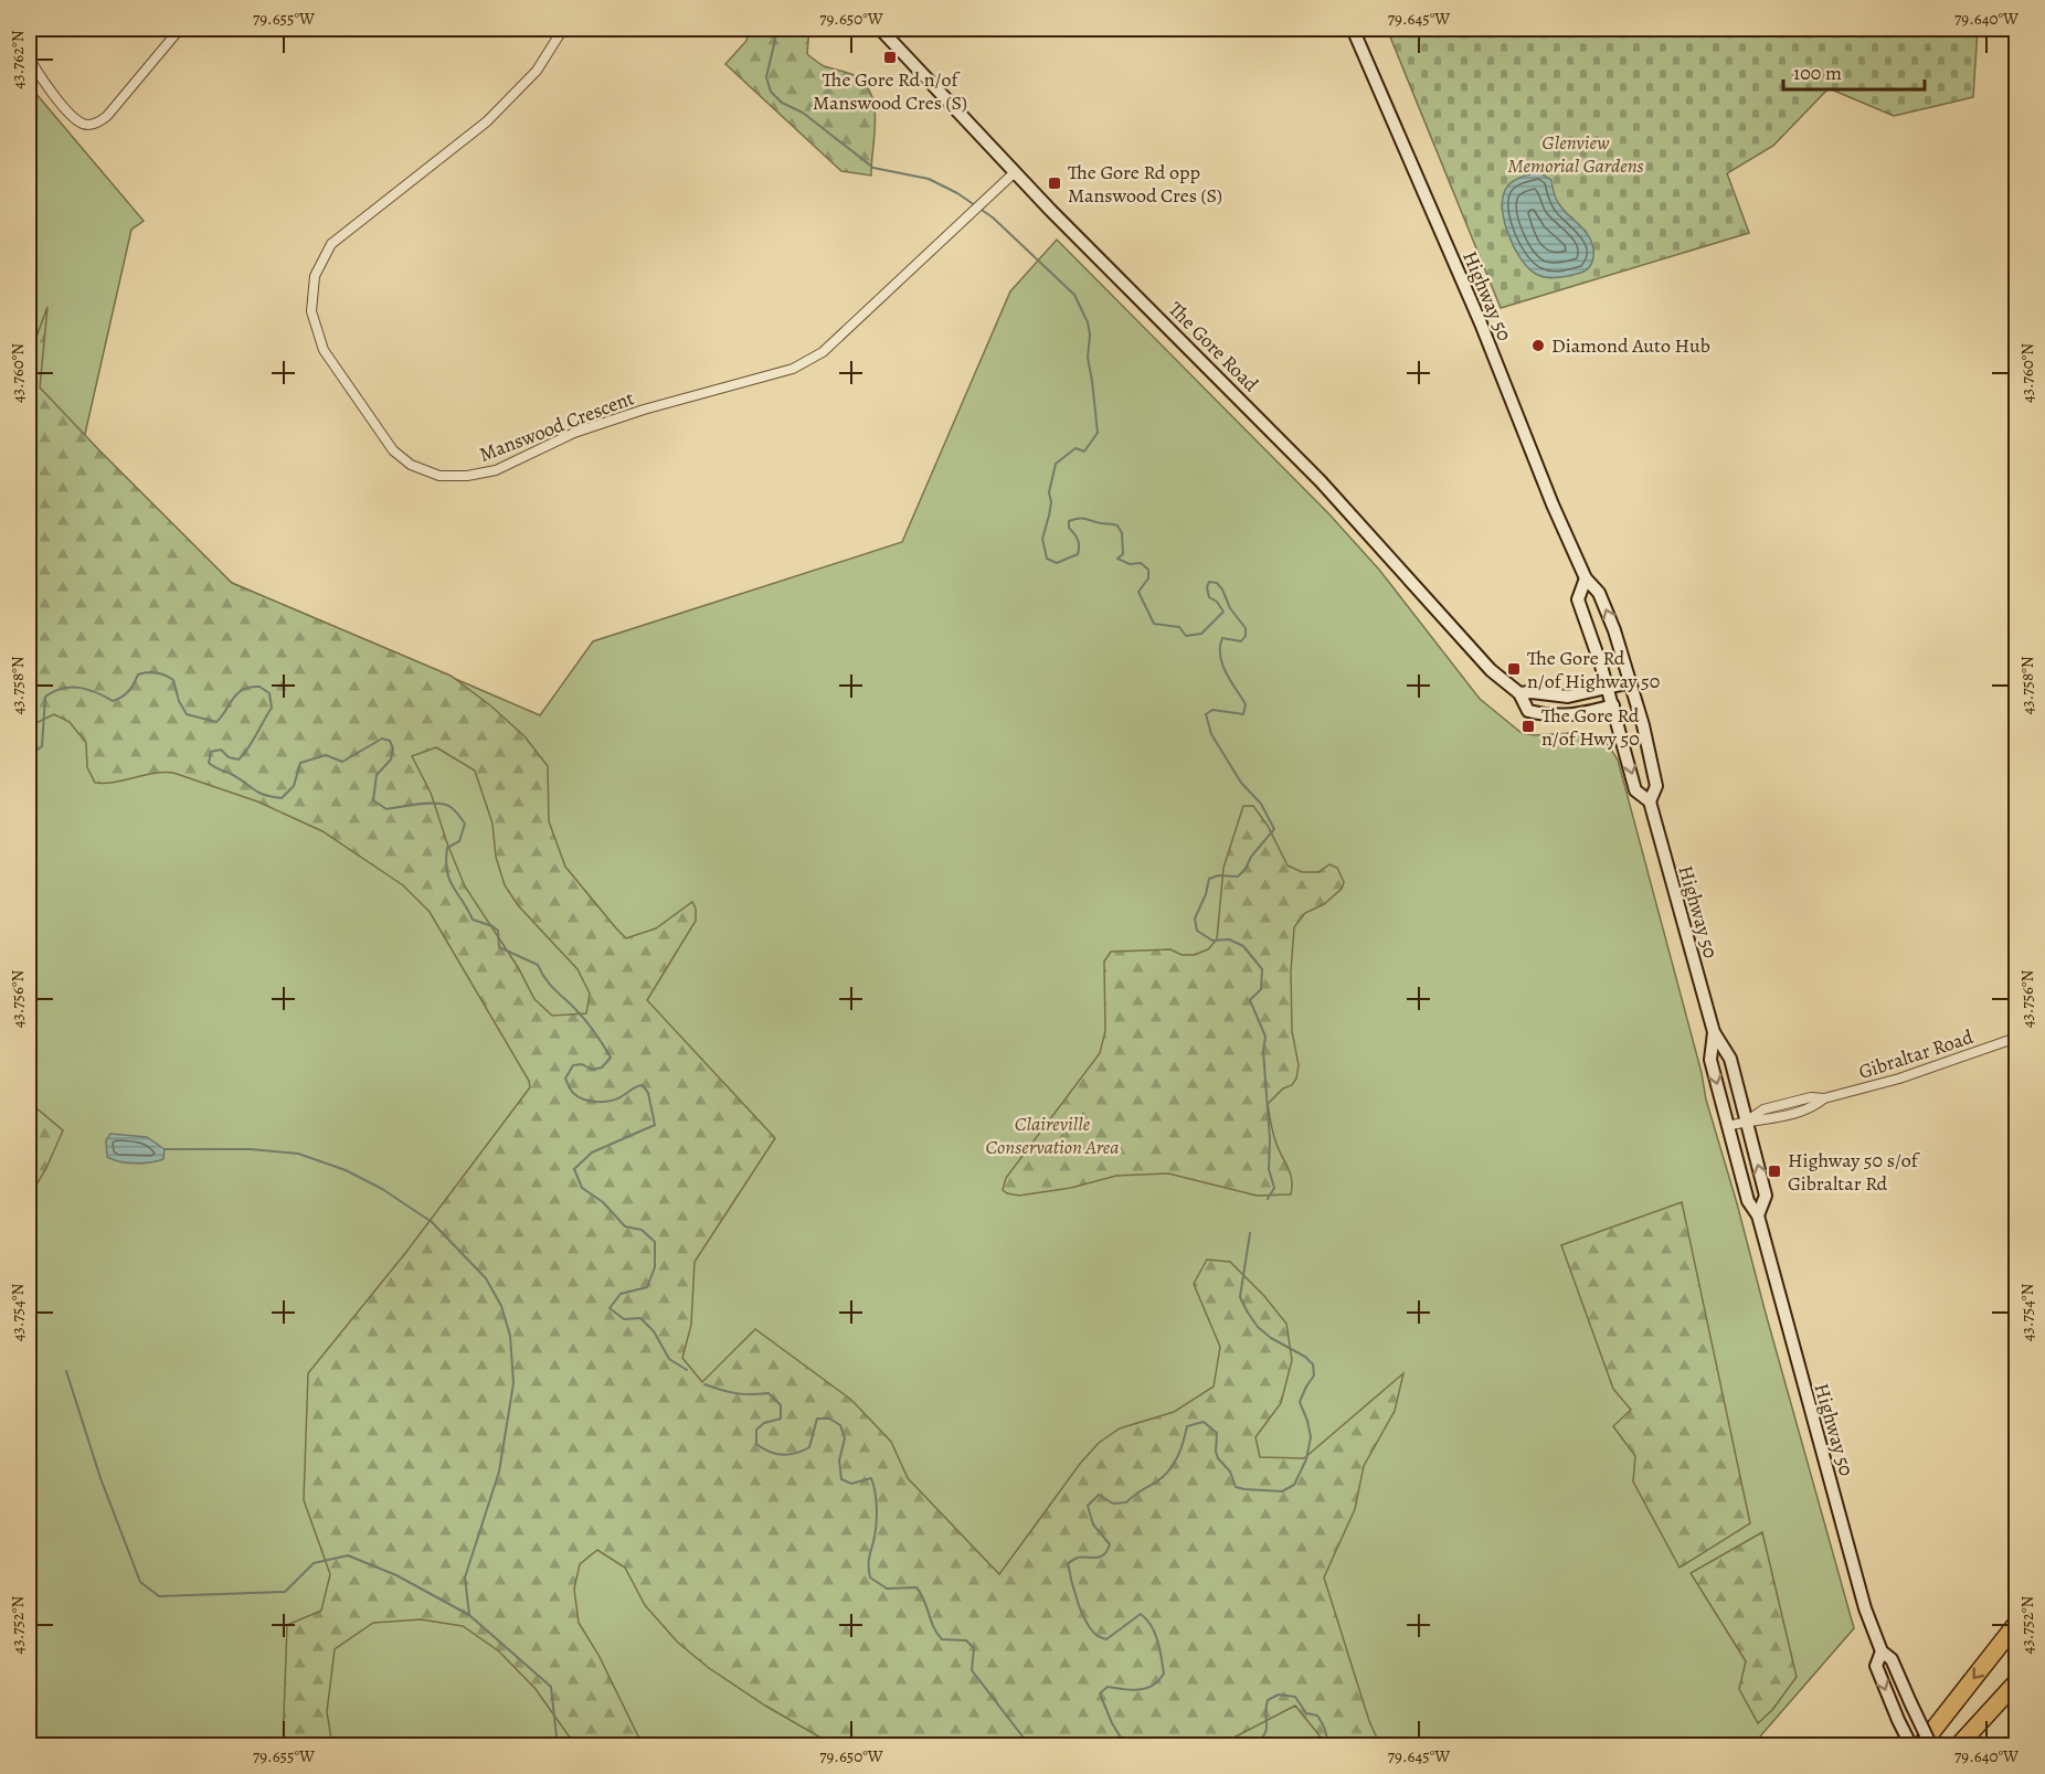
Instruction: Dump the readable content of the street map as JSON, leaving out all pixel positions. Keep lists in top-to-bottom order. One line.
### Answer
{"streets":{"main road":["Highway 50","The Gore Road"],"street":["Manswood Crescent","Gibraltar Road"]},"crossings":[["Highway 50","The Gore Road"],["Highway 50","Gibraltar Road"],["The Gore Road","Manswood Crescent"]],"parks":["Glenview Memorial Gardens","Claireville Conservation Area"],"places":{"transit":["The Gore Rd n/of Manswood Cres (S)","The Gore Rd opp Manswood Cres (S)","The Gore Rd n/of Highway 50","The Gore Rd n/of Hwy 50","Highway 50 s/of Gibraltar Rd"],"other":["Diamond Auto Hub"]},"scale_bar":"100 m","coordinates":["79.655°W","79.650°W","79.645°W","79.640°W","43.762°N","43.760°N","43.758°N","43.756°N","43.754°N","43.752°N"]}
